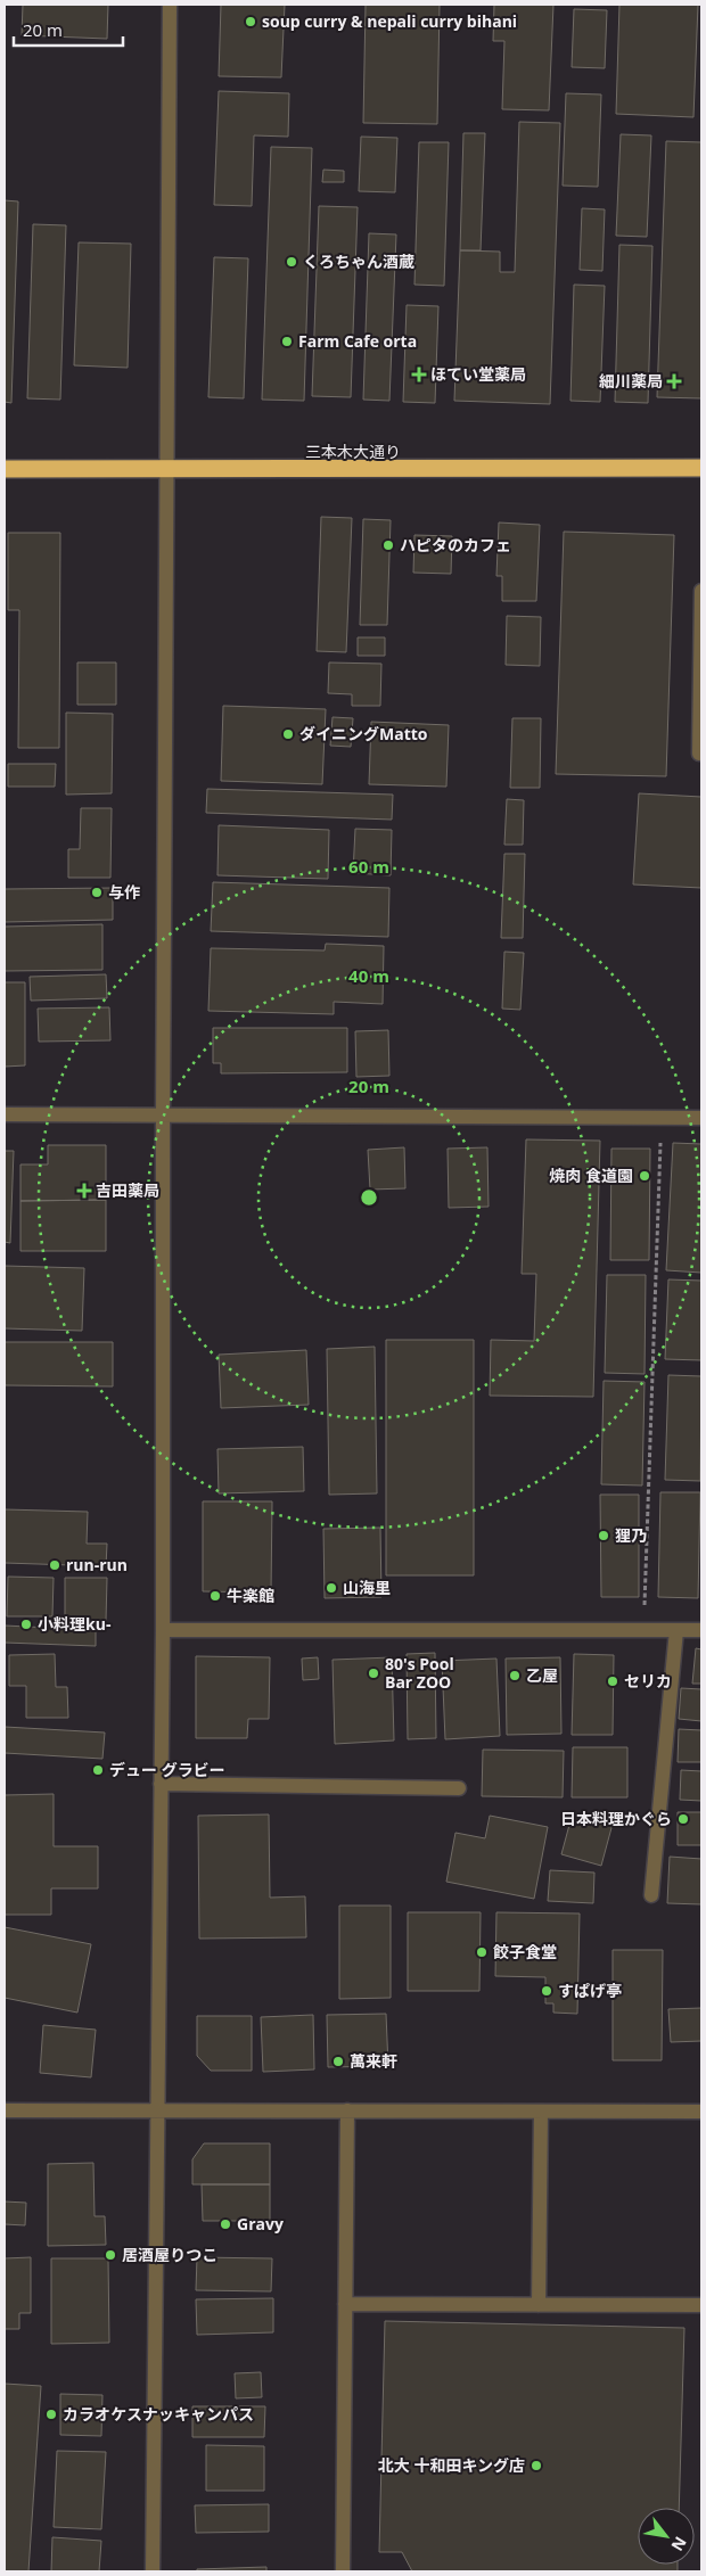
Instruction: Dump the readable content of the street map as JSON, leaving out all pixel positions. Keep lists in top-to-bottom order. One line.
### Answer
{"streets":{"highway":["三本木大通り"]},"places":{"other":["soup curry & nepali curry bihani","くろちゃん酒蔵","Farm Cafe orta","ハピタのカフェ","ダイニングMatto","与作","焼肉 食道園","狸乃","run-run","山海里","牛楽館","小料理ku-","80's Pool Bar ZOO","乙屋","セリカ","デュー グラビー","日本料理かぐら","餃子食堂","すぱげ亭","萬来軒","Gravy","居酒屋りつこ","カラオケスナッキャンパス","北大 十和田キング店"],"health":["ほてい堂薬局","細川薬局","吉田薬局"]},"scale_bar":"20 m","north":"bottom right","rings":["60 m","40 m","20 m"]}
